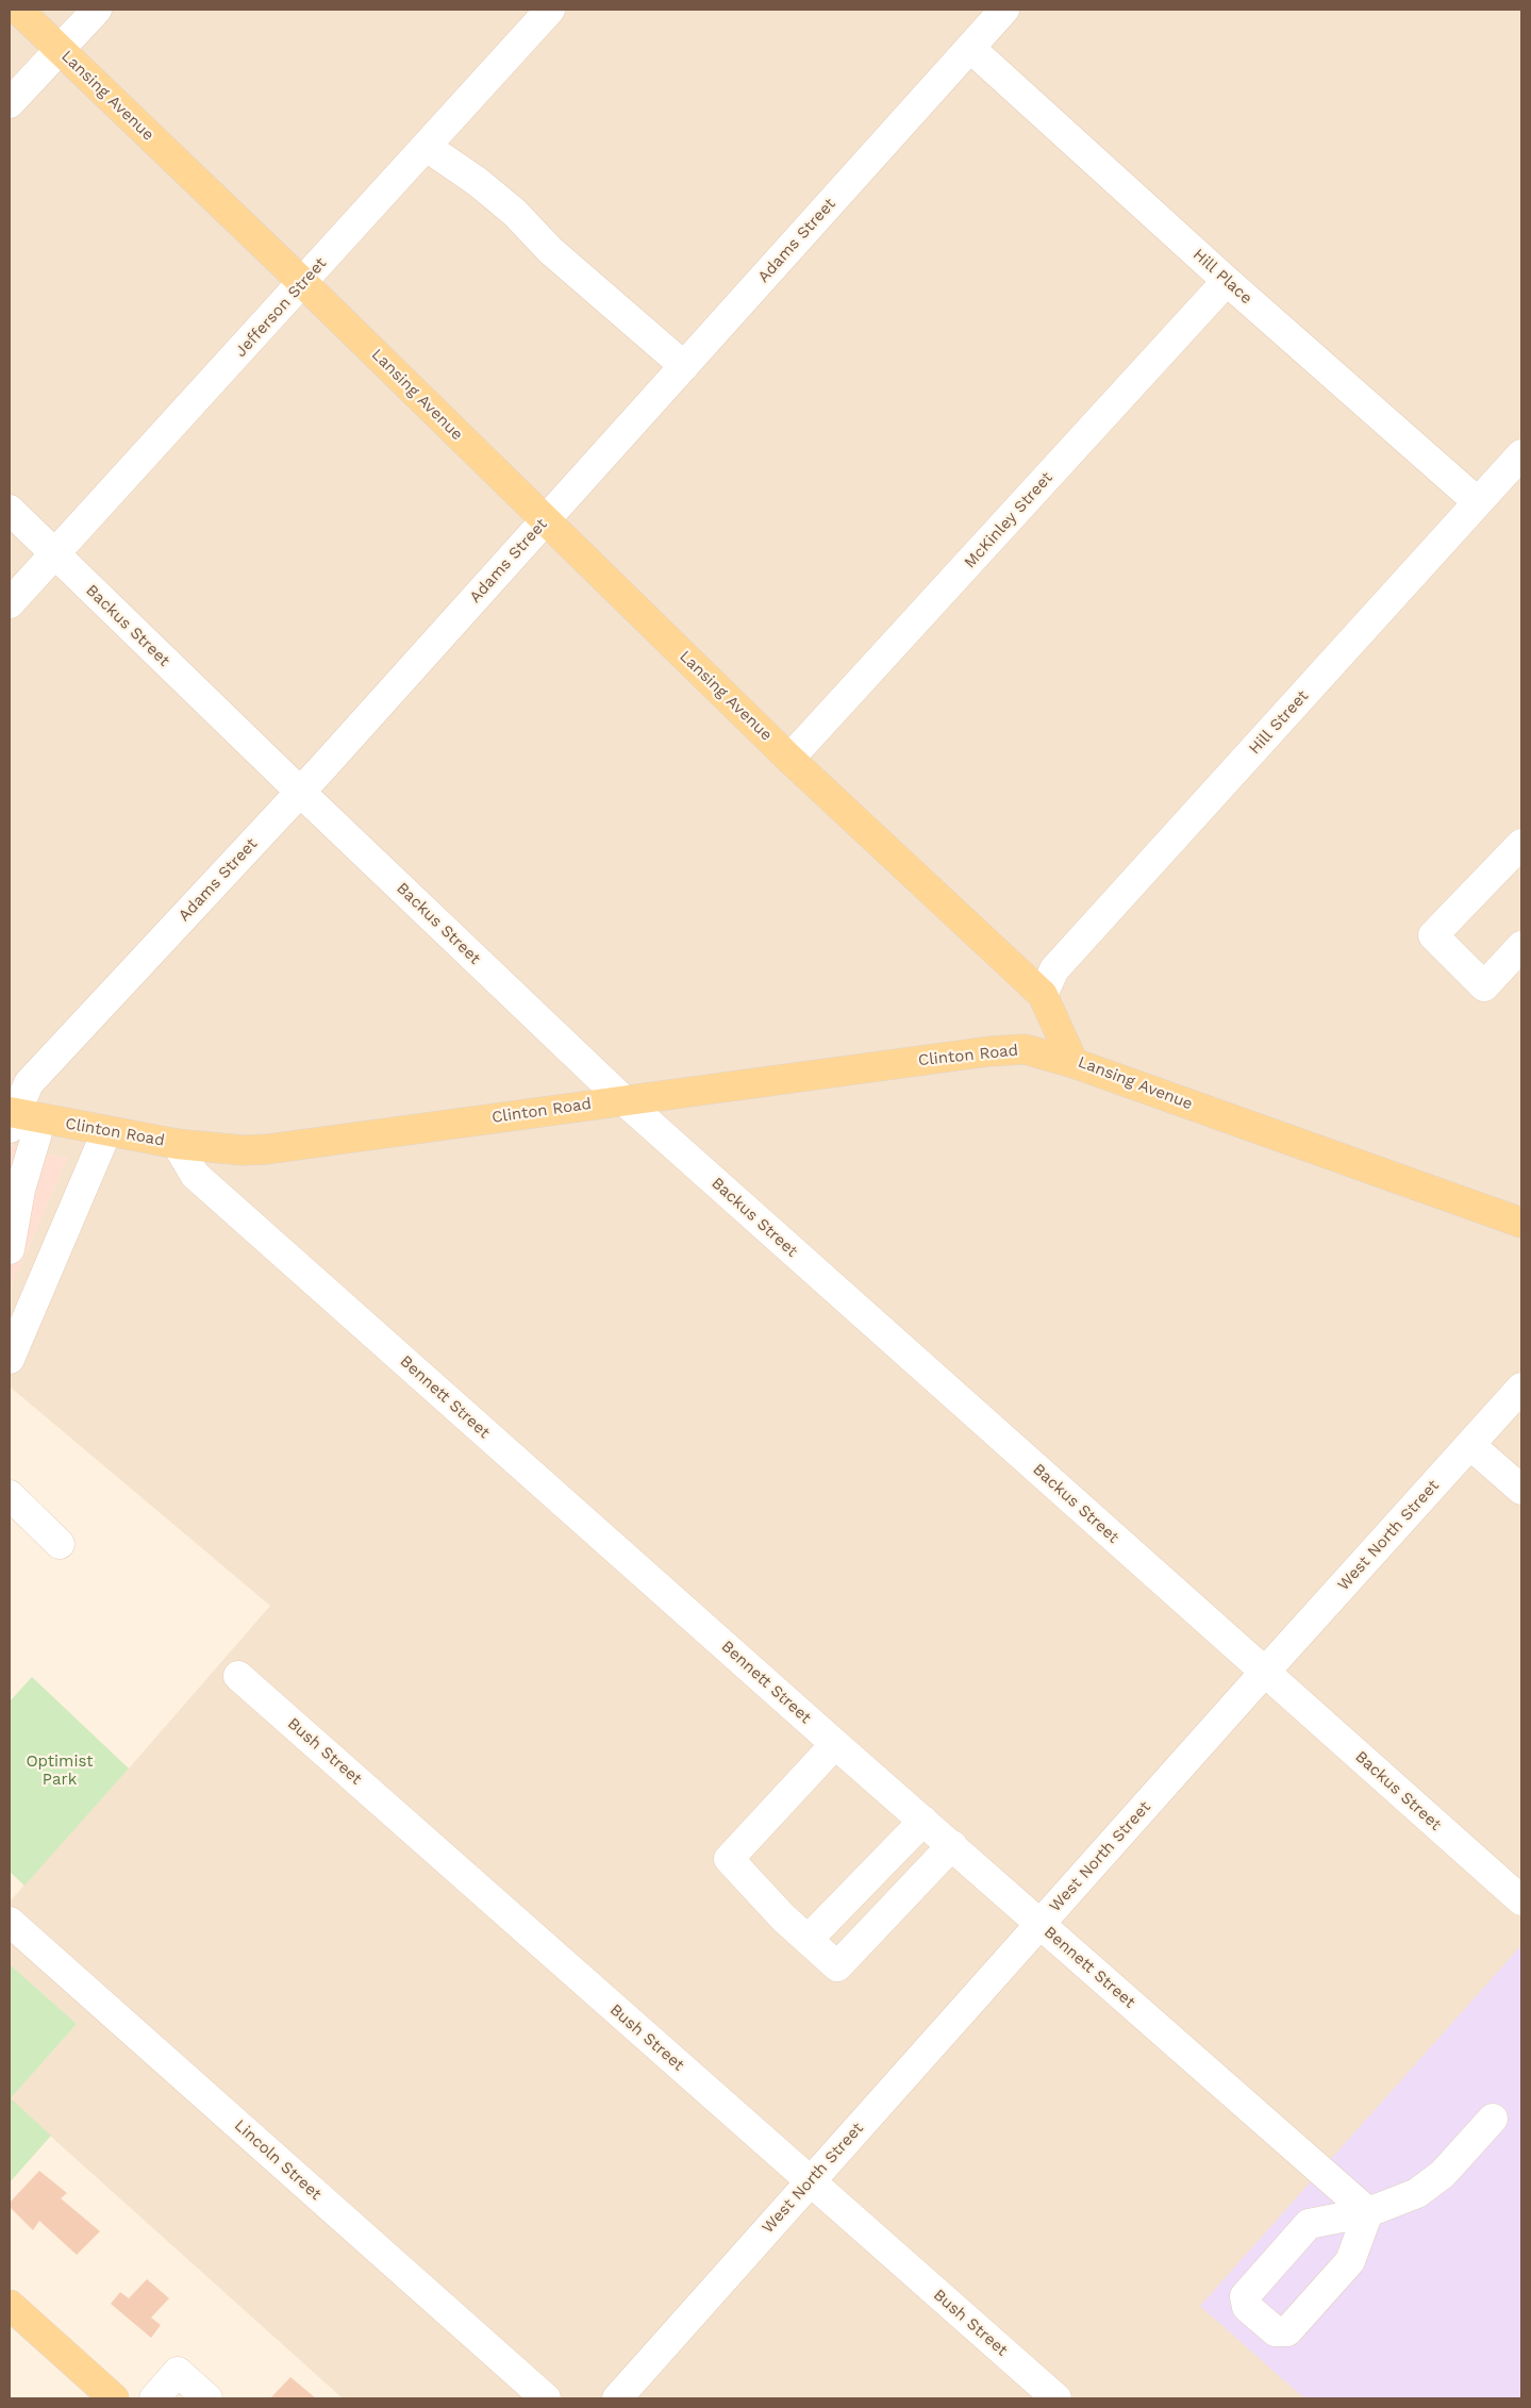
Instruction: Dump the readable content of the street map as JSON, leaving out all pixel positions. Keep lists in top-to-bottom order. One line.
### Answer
{"streets":{"main road":["Lansing Avenue","Clinton Road"],"street":["Adams Street","Hill Place","Jefferson Street","McKinley Street","Backus Street","Hill Street","Bennett Street","West North Street","Bush Street","Lincoln Street"]},"crossings":[["Lansing Avenue","Adams Street"],["Lansing Avenue","Jefferson Street"],["Lansing Avenue","McKinley Street"],["Lansing Avenue","Hill Street"],["Lansing Avenue","Clinton Road"],["Adams Street","Hill Place"],["Adams Street","Backus Street"],["Adams Street","Clinton Road"],["Hill Place","McKinley Street"],["Hill Place","Hill Street"],["Jefferson Street","Backus Street"],["Backus Street","Clinton Road"],["Backus Street","West North Street"],["Clinton Road","Bennett Street"],["Bennett Street","West North Street"],["West North Street","Bush Street"]],"parks":["Optimist Park"]}
